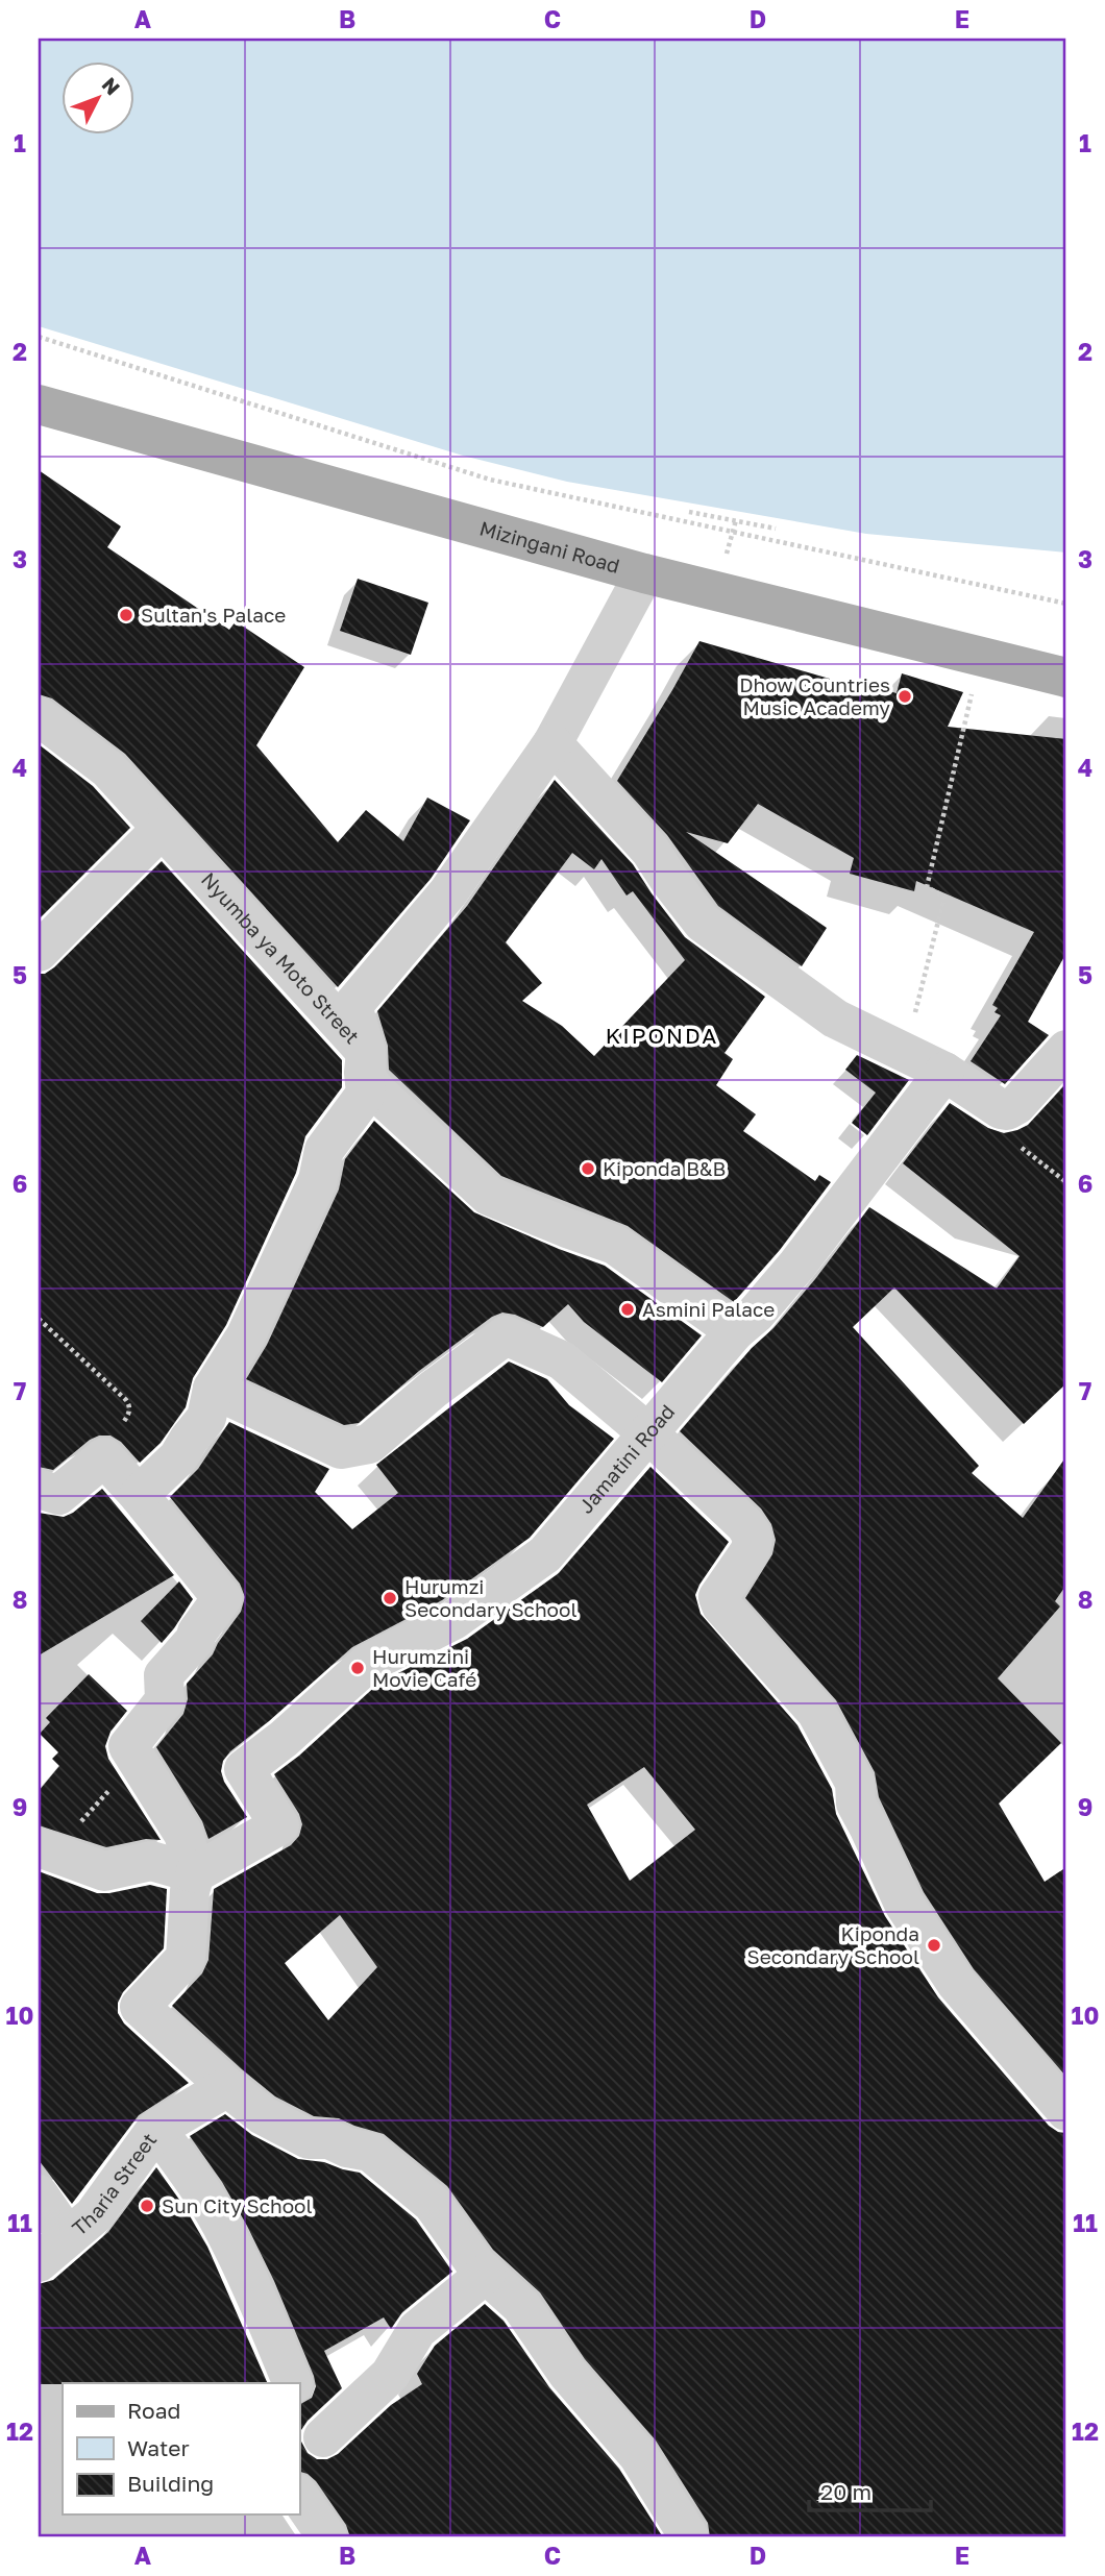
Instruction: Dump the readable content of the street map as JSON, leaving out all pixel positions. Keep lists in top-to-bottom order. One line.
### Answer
{"streets":{"main road":["Mizingani Road"],"street":["Nyumba ya Moto Street","Jamatini Road","Tharia Street"]},"crossings":[["Nyumba ya Moto Street","Jamatini Road"]],"districts":["KIPONDA"],"places":["Sultan's Palace","Dhow Countries Music Academy","Kiponda B&B","Asmini Palace","Hurumzi Secondary School","Hurumzini Movie Café","Kiponda Secondary School","Sun City School"],"legend":["Road","Water","Building"],"scale_bar":"20 m","north":"top right","grid":{"columns":["A","B","C","D","E"],"rows":["1","2","3","4","5","6","7","8","9","10","11","12"]}}
